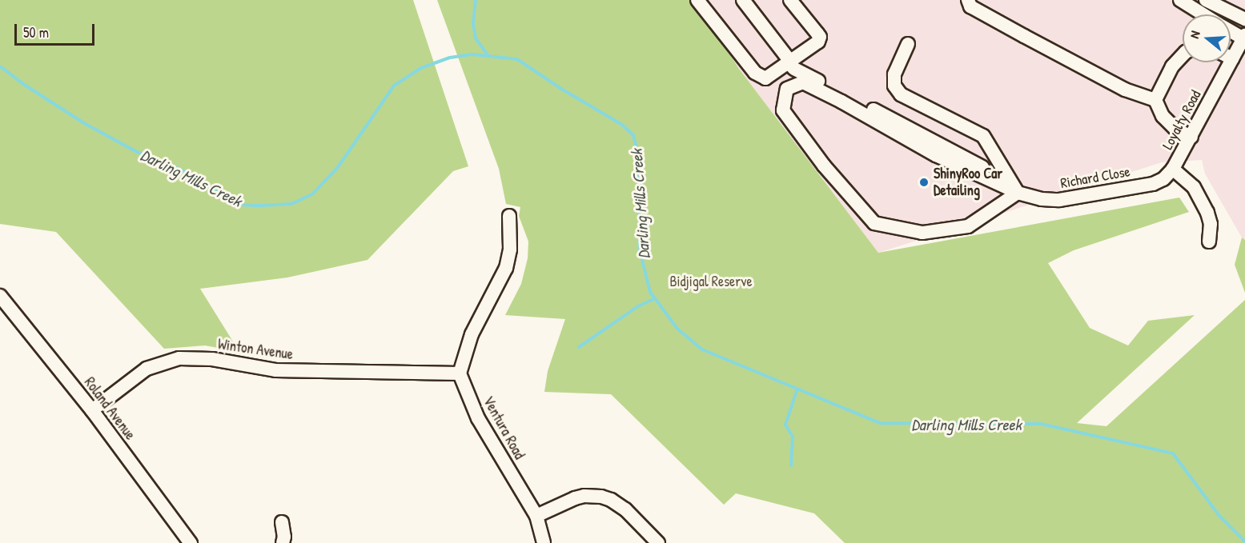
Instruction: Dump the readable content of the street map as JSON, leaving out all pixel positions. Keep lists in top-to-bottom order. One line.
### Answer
{"streets":{"street":["Loyalty Road","Richard Close","Winton Avenue","Roland Avenue","Ventura Road"]},"crossings":[["Loyalty Road","Richard Close"],["Winton Avenue","Roland Avenue"],["Winton Avenue","Ventura Road"]],"water":["Darling Mills Creek"],"parks":["Bidjigal Reserve"],"places":["ShinyRoo Car Detailing"],"scale_bar":"50 m","north":"left"}
